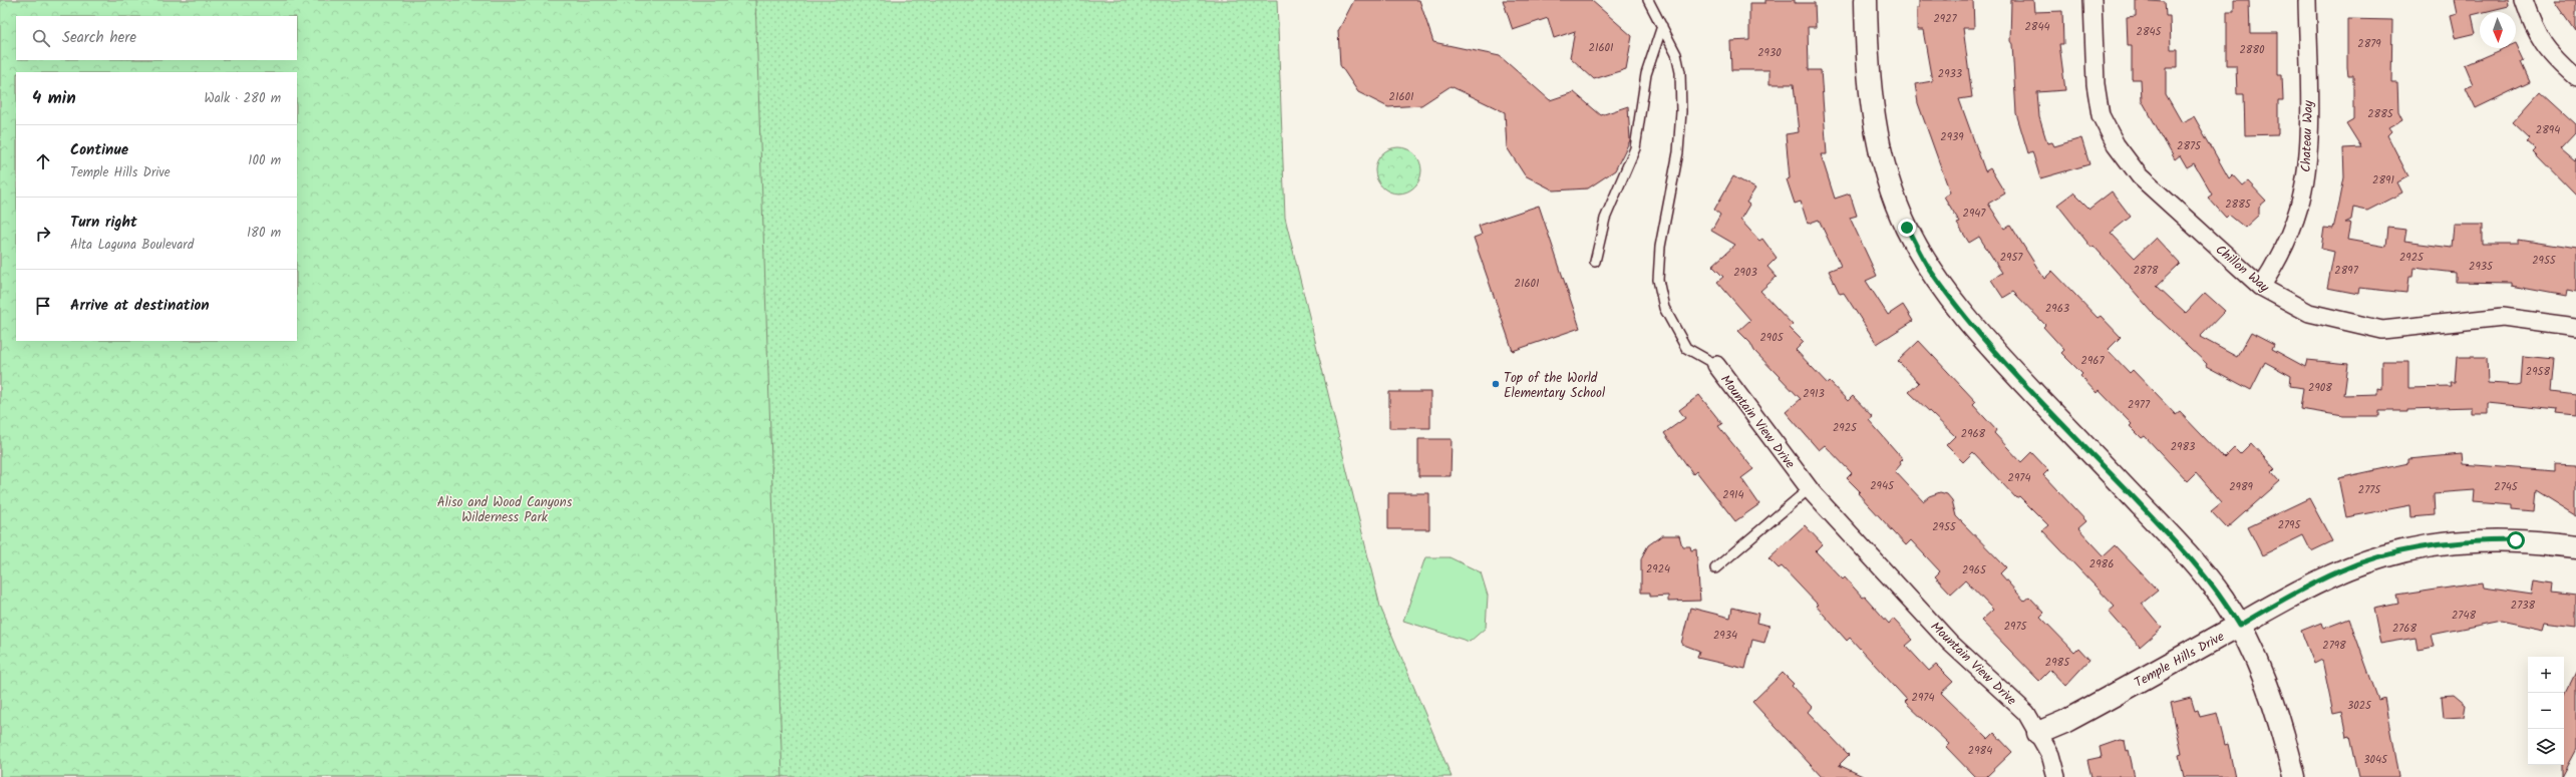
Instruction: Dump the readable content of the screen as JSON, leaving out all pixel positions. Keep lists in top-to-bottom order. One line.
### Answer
{"streets":{"main road":["Temple Hills Drive"],"street":["Chateau Way","Chillon Way","Mountain View Drive"]},"crossings":[["Chateau Way","Chillon Way"],["Mountain View Drive","Temple Hills Drive"]],"parks":["Aliso and Wood Canyons Wilderness Park"],"places":["Top of the World Elementary School"],"house_numbers":["2927","2844","2845","2879","21601","2880","2930","2933","21601","2885","2894","2939","2875","2891","2885","2947","2957","2925","2955","2935","2878","2897","2903","21601","2963","2905","2967","2958","2908","2913","2977","2925","2968","2983","2974","2945","2989","2745","2775","2914","2795","2955","2986","2924","2965","2738","2748","2975","2768","2934","2798","2985","2974","3025","2984","3045"],"north":"bottom","page":{"search":"Search here","heading":["4 min","Walk · 280 m"],"list":[["Continue","Temple Hills Drive","100 m"],["Turn right","Alta Laguna Boulevard","180 m"],"Arrive at destination"],"map_buttons":["+","−"]}}
